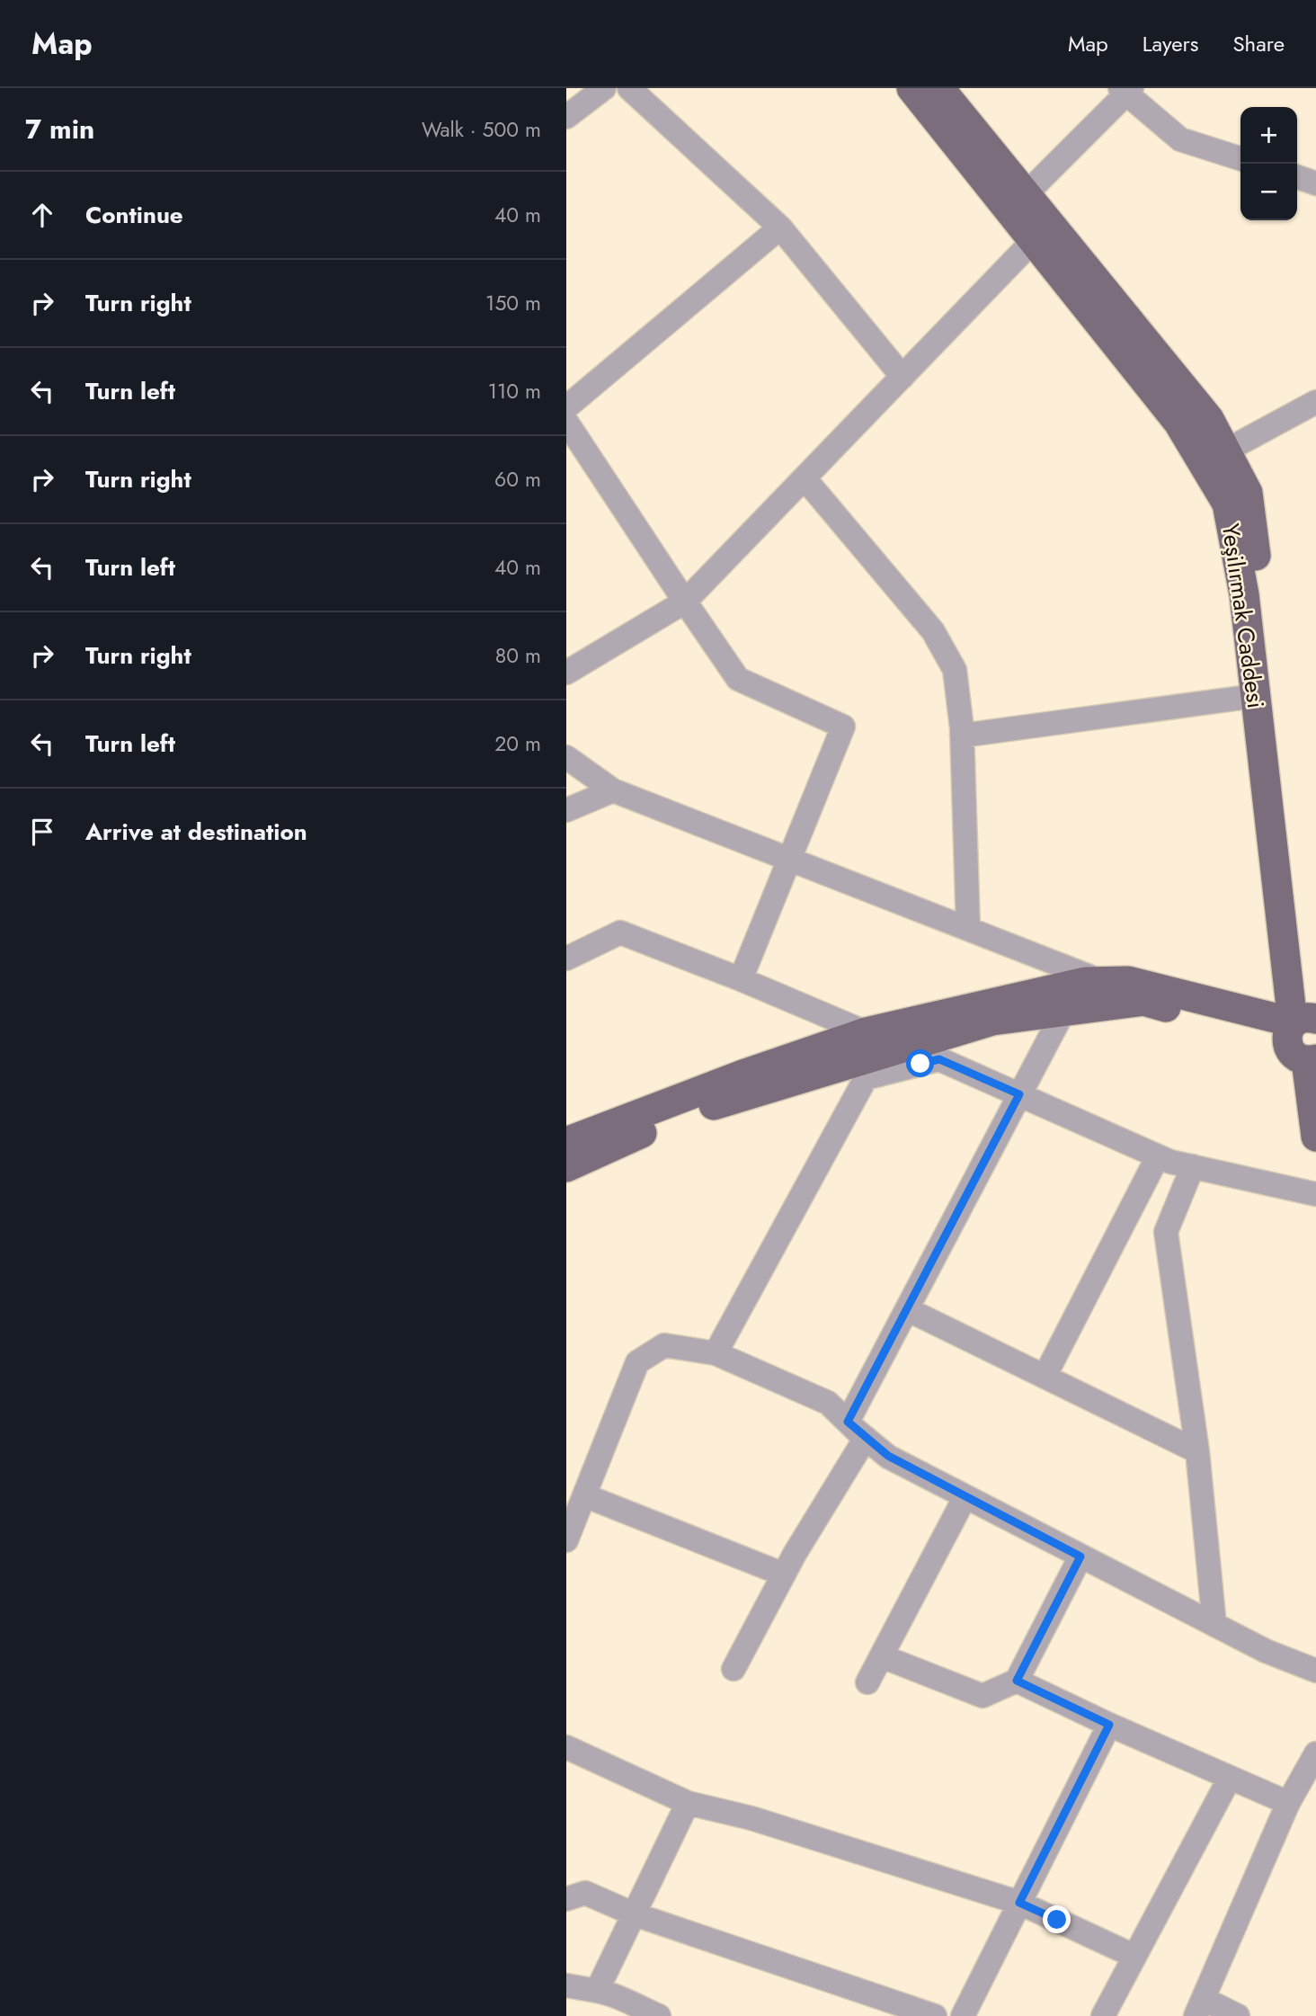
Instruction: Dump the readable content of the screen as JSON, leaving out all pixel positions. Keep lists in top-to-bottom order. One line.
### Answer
{"streets":{"main road":["Yeşilırmak Caddesi"]},"page":{"header":"Map","nav":["Map","Layers","Share"],"heading":["7 min","Walk · 500 m"],"map_buttons":["+","−"],"list":[["Continue","40 m"],["Turn right","150 m"],["Turn left","110 m"],["Turn right","60 m"],["Turn left","40 m"],["Turn right","80 m"],["Turn left","20 m"],"Arrive at destination"]}}
